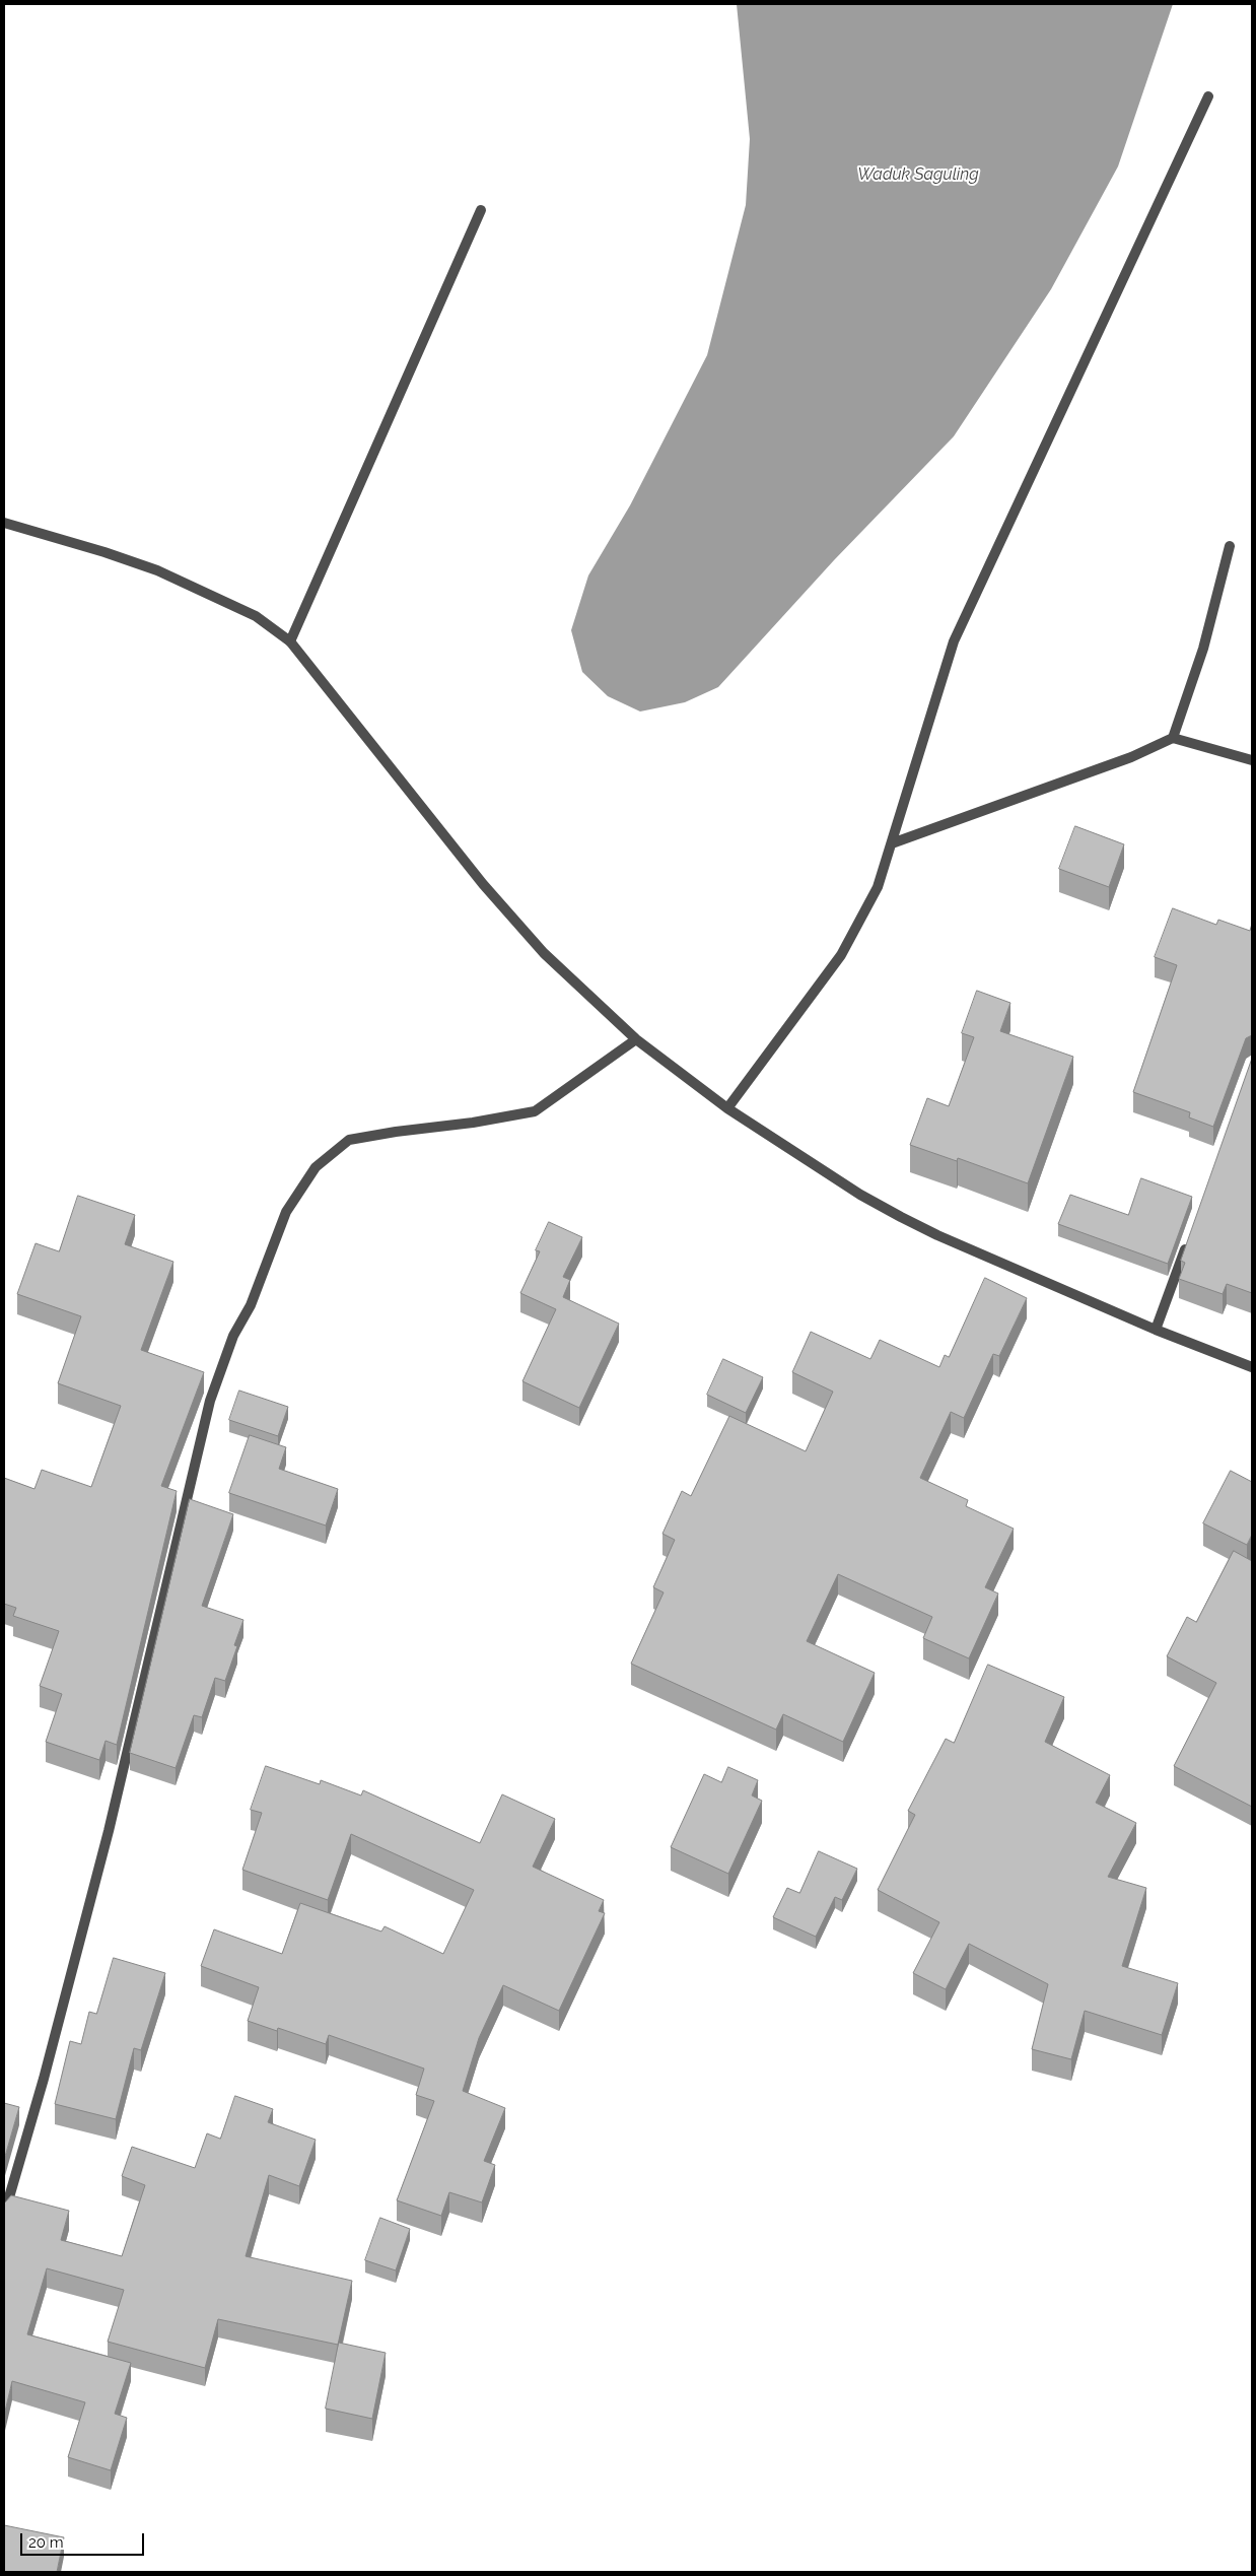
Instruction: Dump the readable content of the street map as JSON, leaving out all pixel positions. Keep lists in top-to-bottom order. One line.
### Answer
{"water":["Waduk Saguling"],"scale_bar":"20 m"}
